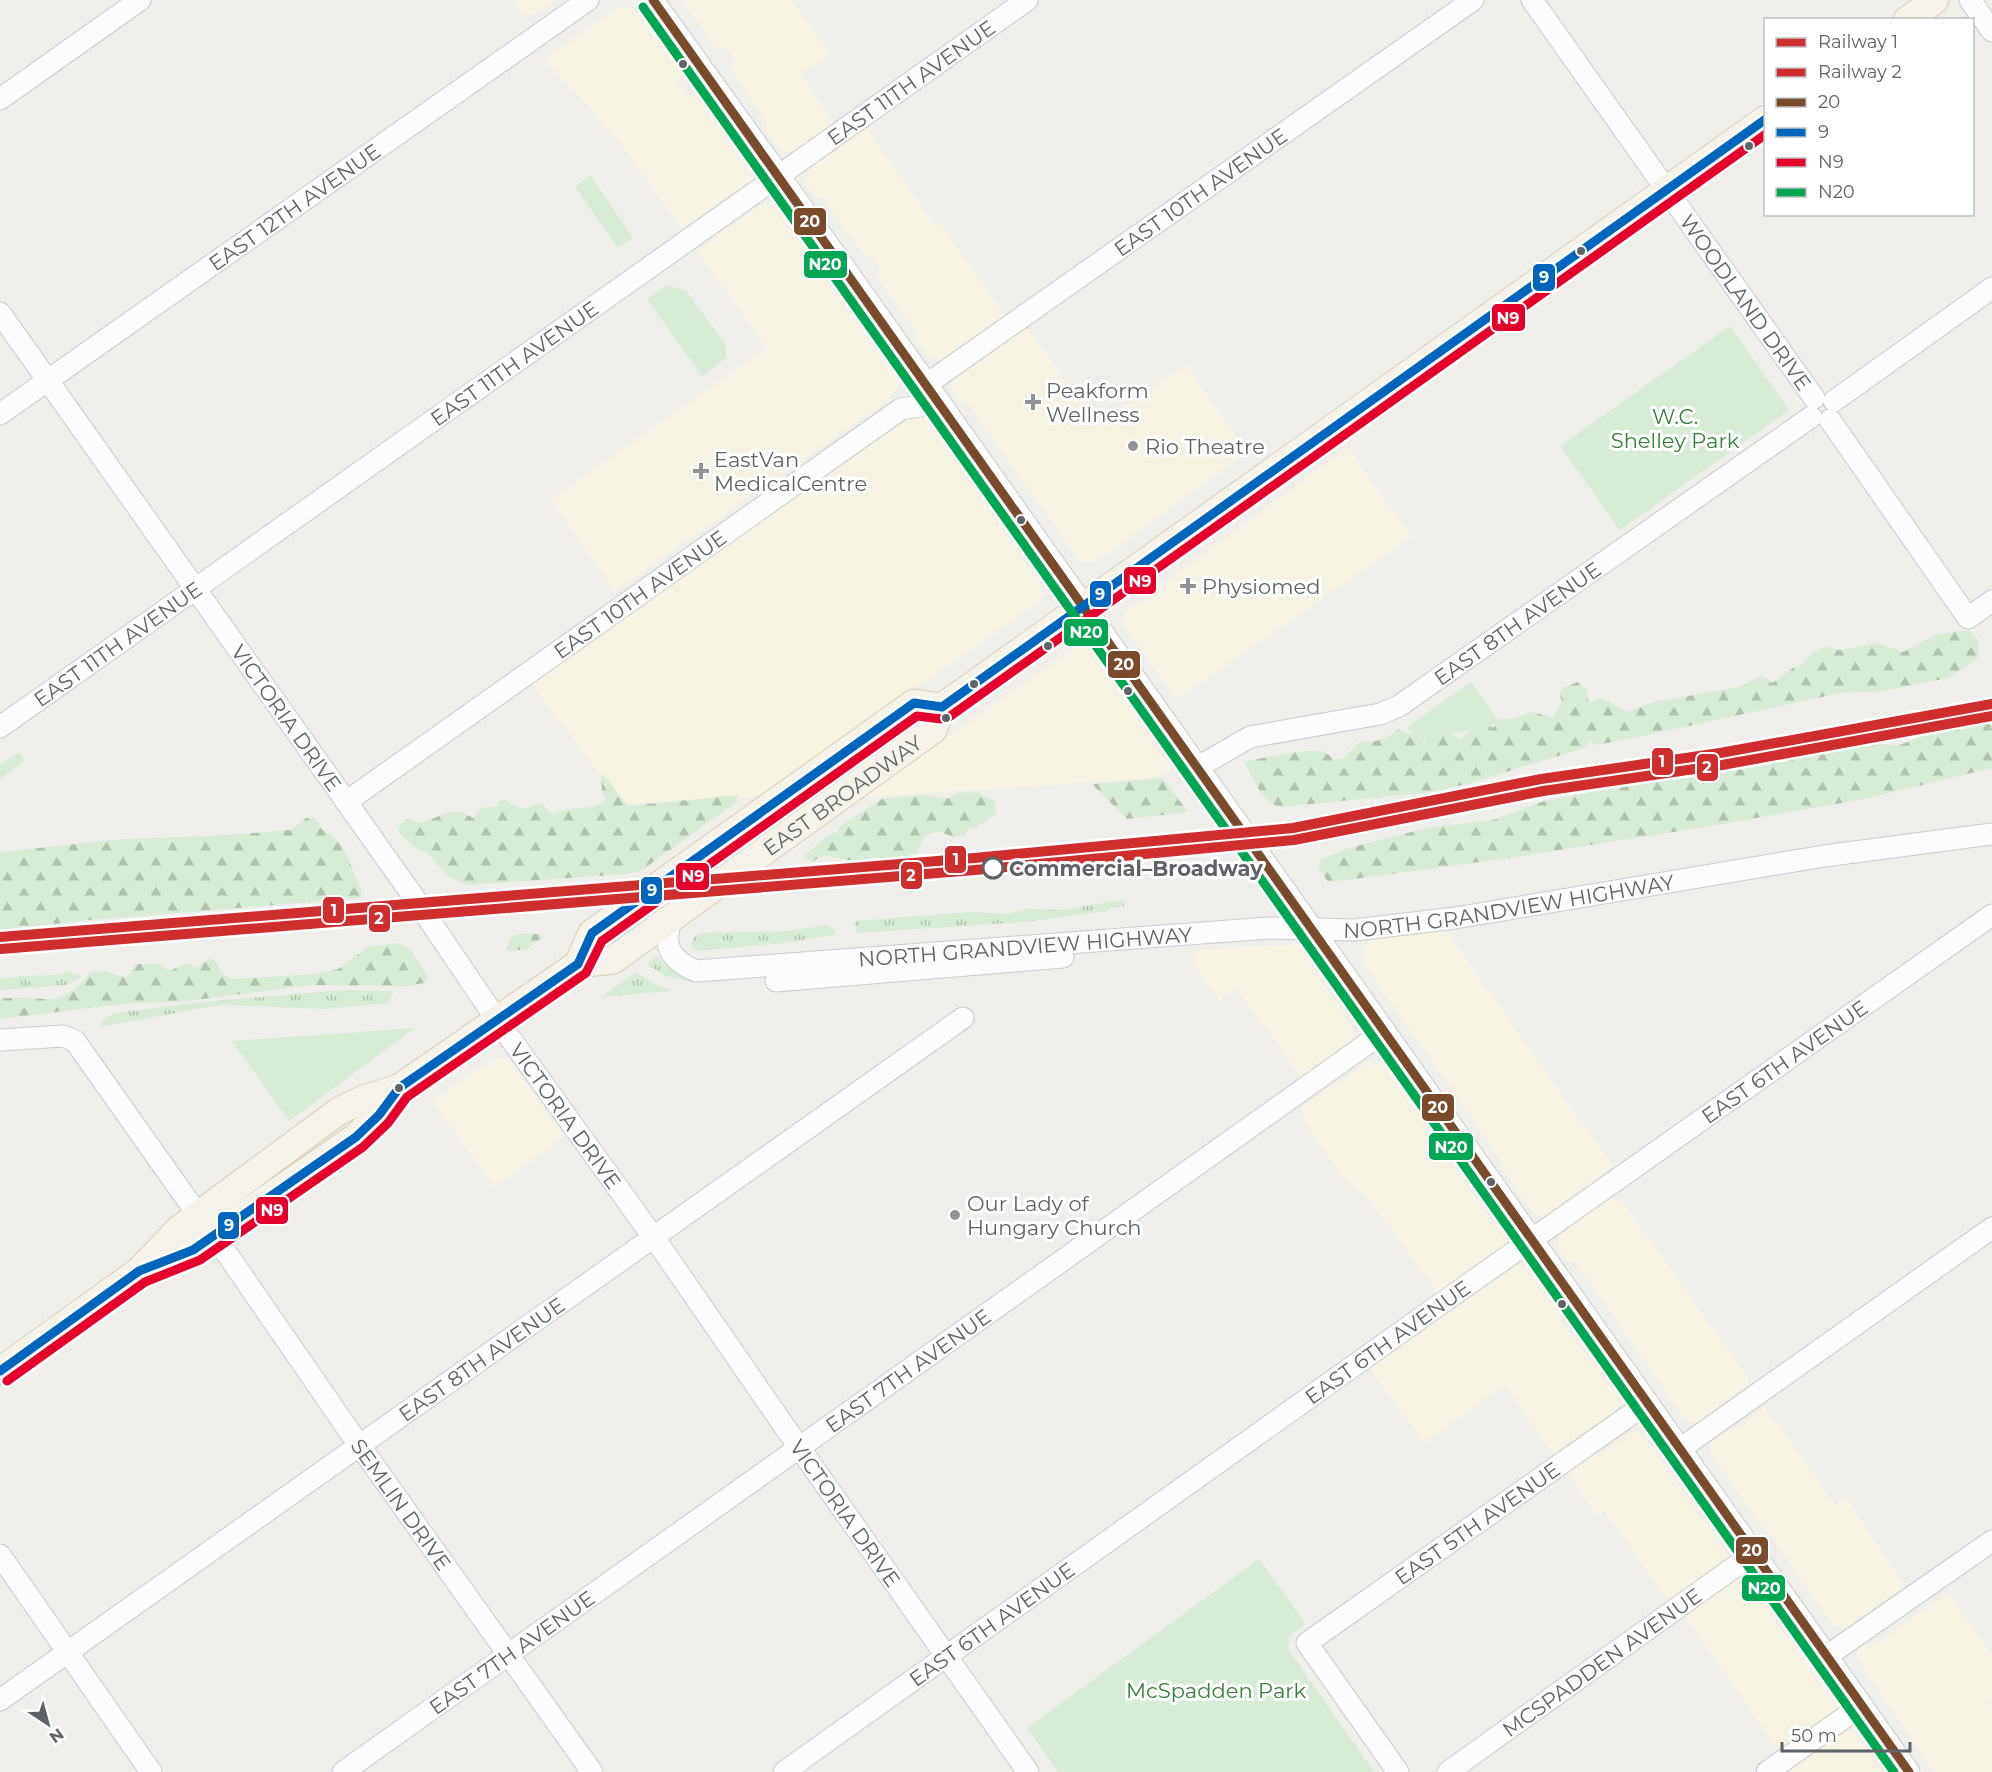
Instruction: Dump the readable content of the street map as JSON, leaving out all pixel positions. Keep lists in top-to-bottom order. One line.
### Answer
{"streets":{"main road":["EAST BROADWAY"],"street":["EAST 11TH AVENUE","EAST 10TH AVENUE","EAST 12TH AVENUE","WOODLAND DRIVE","EAST 8TH AVENUE","VICTORIA DRIVE","NORTH GRANDVIEW HIGHWAY","EAST 6TH AVENUE","EAST 7TH AVENUE","SEMLIN DRIVE","EAST 5TH AVENUE","MCSPADDEN AVENUE"]},"crossings":[["EAST 11TH AVENUE","VICTORIA DRIVE"],["EAST 10TH AVENUE","VICTORIA DRIVE"],["EAST 12TH AVENUE","VICTORIA DRIVE"],["WOODLAND DRIVE","EAST 8TH AVENUE"],["WOODLAND DRIVE","EAST BROADWAY"],["EAST 8TH AVENUE","VICTORIA DRIVE"],["EAST 8TH AVENUE","SEMLIN DRIVE"],["VICTORIA DRIVE","EAST BROADWAY"],["VICTORIA DRIVE","EAST 6TH AVENUE"],["VICTORIA DRIVE","EAST 7TH AVENUE"],["EAST BROADWAY","NORTH GRANDVIEW HIGHWAY"],["EAST BROADWAY","SEMLIN DRIVE"],["EAST 7TH AVENUE","SEMLIN DRIVE"]],"parks":["W.C. Shelley Park","McSpadden Park"],"places":{"health":["Peakform Wellness","EastVan MedicalCentre","Physiomed"],"other":["Rio Theatre","Commercial–Broadway","Our Lady of Hungary Church"]},"lines":["transit line 20","transit line N20","transit line 9","transit line N9","rail line 1","rail line 2"],"legend":["Railway 1","Railway 2","20","9","N9","N20"],"scale_bar":"50 m","north":"bottom right"}
